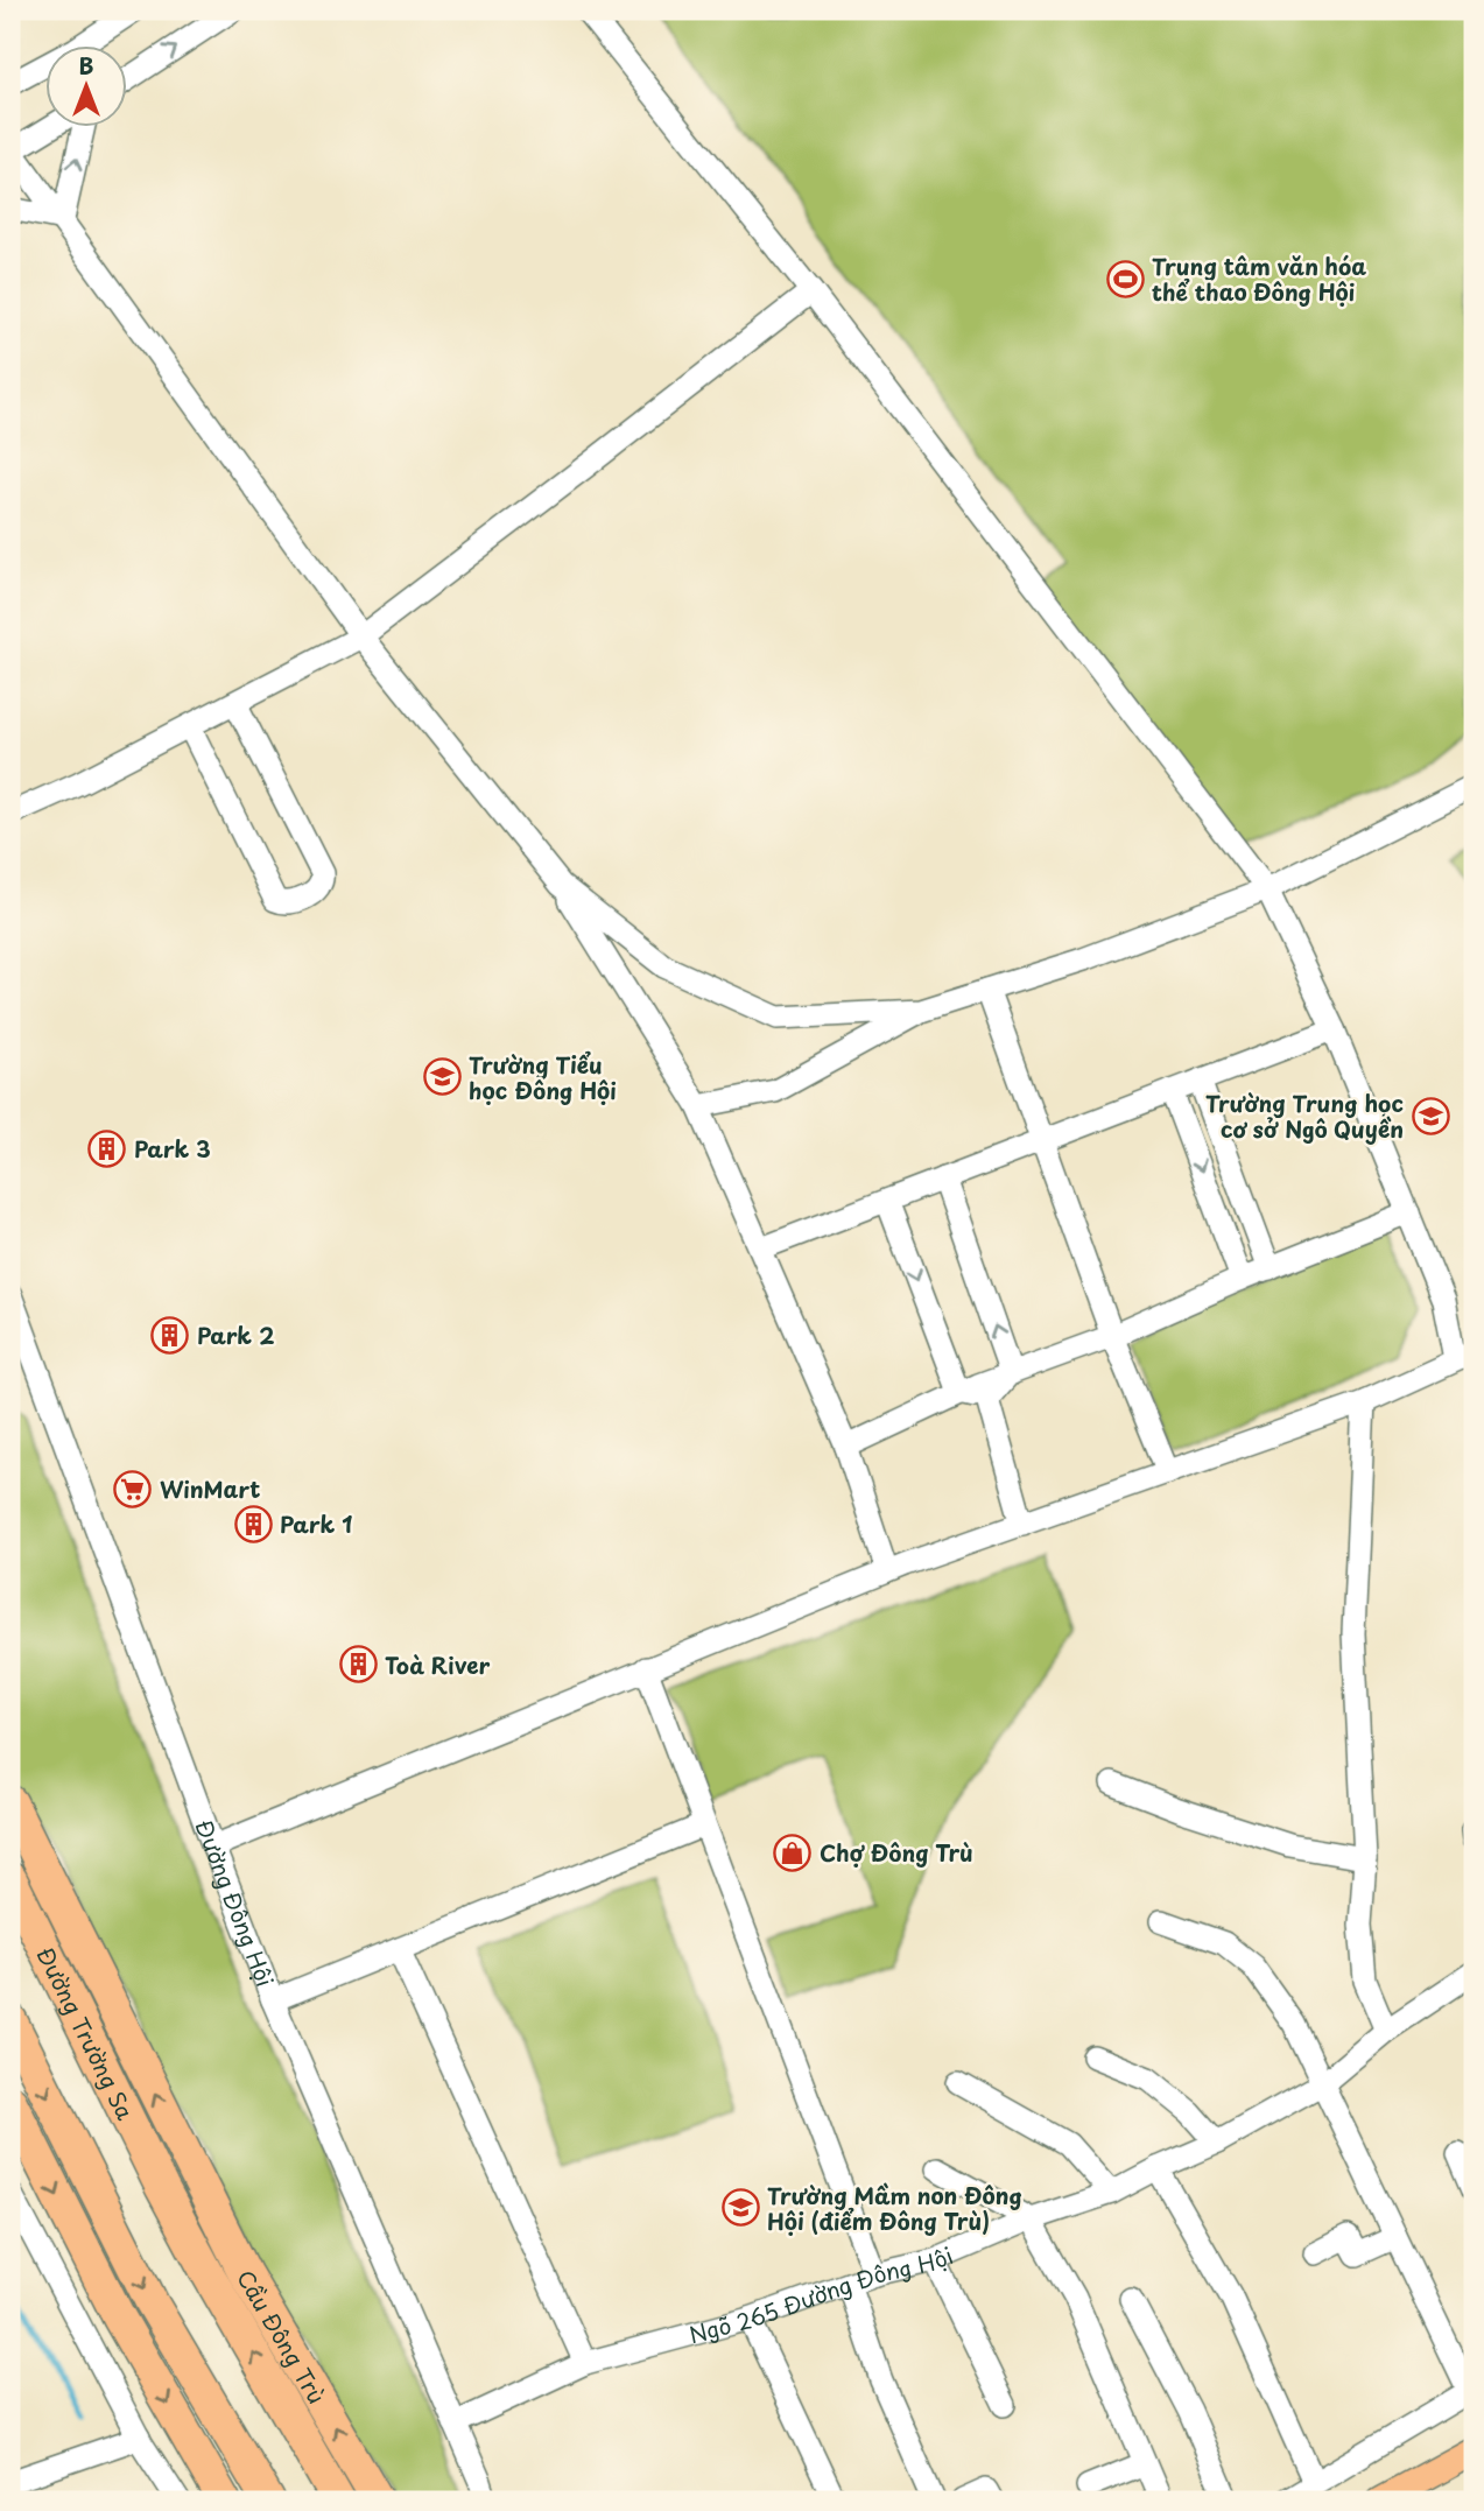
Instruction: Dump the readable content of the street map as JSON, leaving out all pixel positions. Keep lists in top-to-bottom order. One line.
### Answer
{"streets":{"highway":["Đường Trường Sa","Cầu Đông Trù"],"street":["Đường Đông Hội","Ngõ 265 Đường Đông Hội"]},"crossings":[["Đường Đông Hội","Ngõ 265 Đường Đông Hội"],["Đường Trường Sa","Cầu Đông Trù"]],"places":{"sports":["Trung tâm văn hóa thể thao Đông Hội"],"school or university":["Trường Tiểu học Đông Hội","Trường Trung học cơ sở Ngô Quyền","Trường Mầm non Đông Hội (điểm Đông Trù)"],"building":["Park 3","Park 2","Park 1","Toà River"],"supermarket":["WinMart"],"shop":["Chợ Đông Trù"]},"north":"top"}
